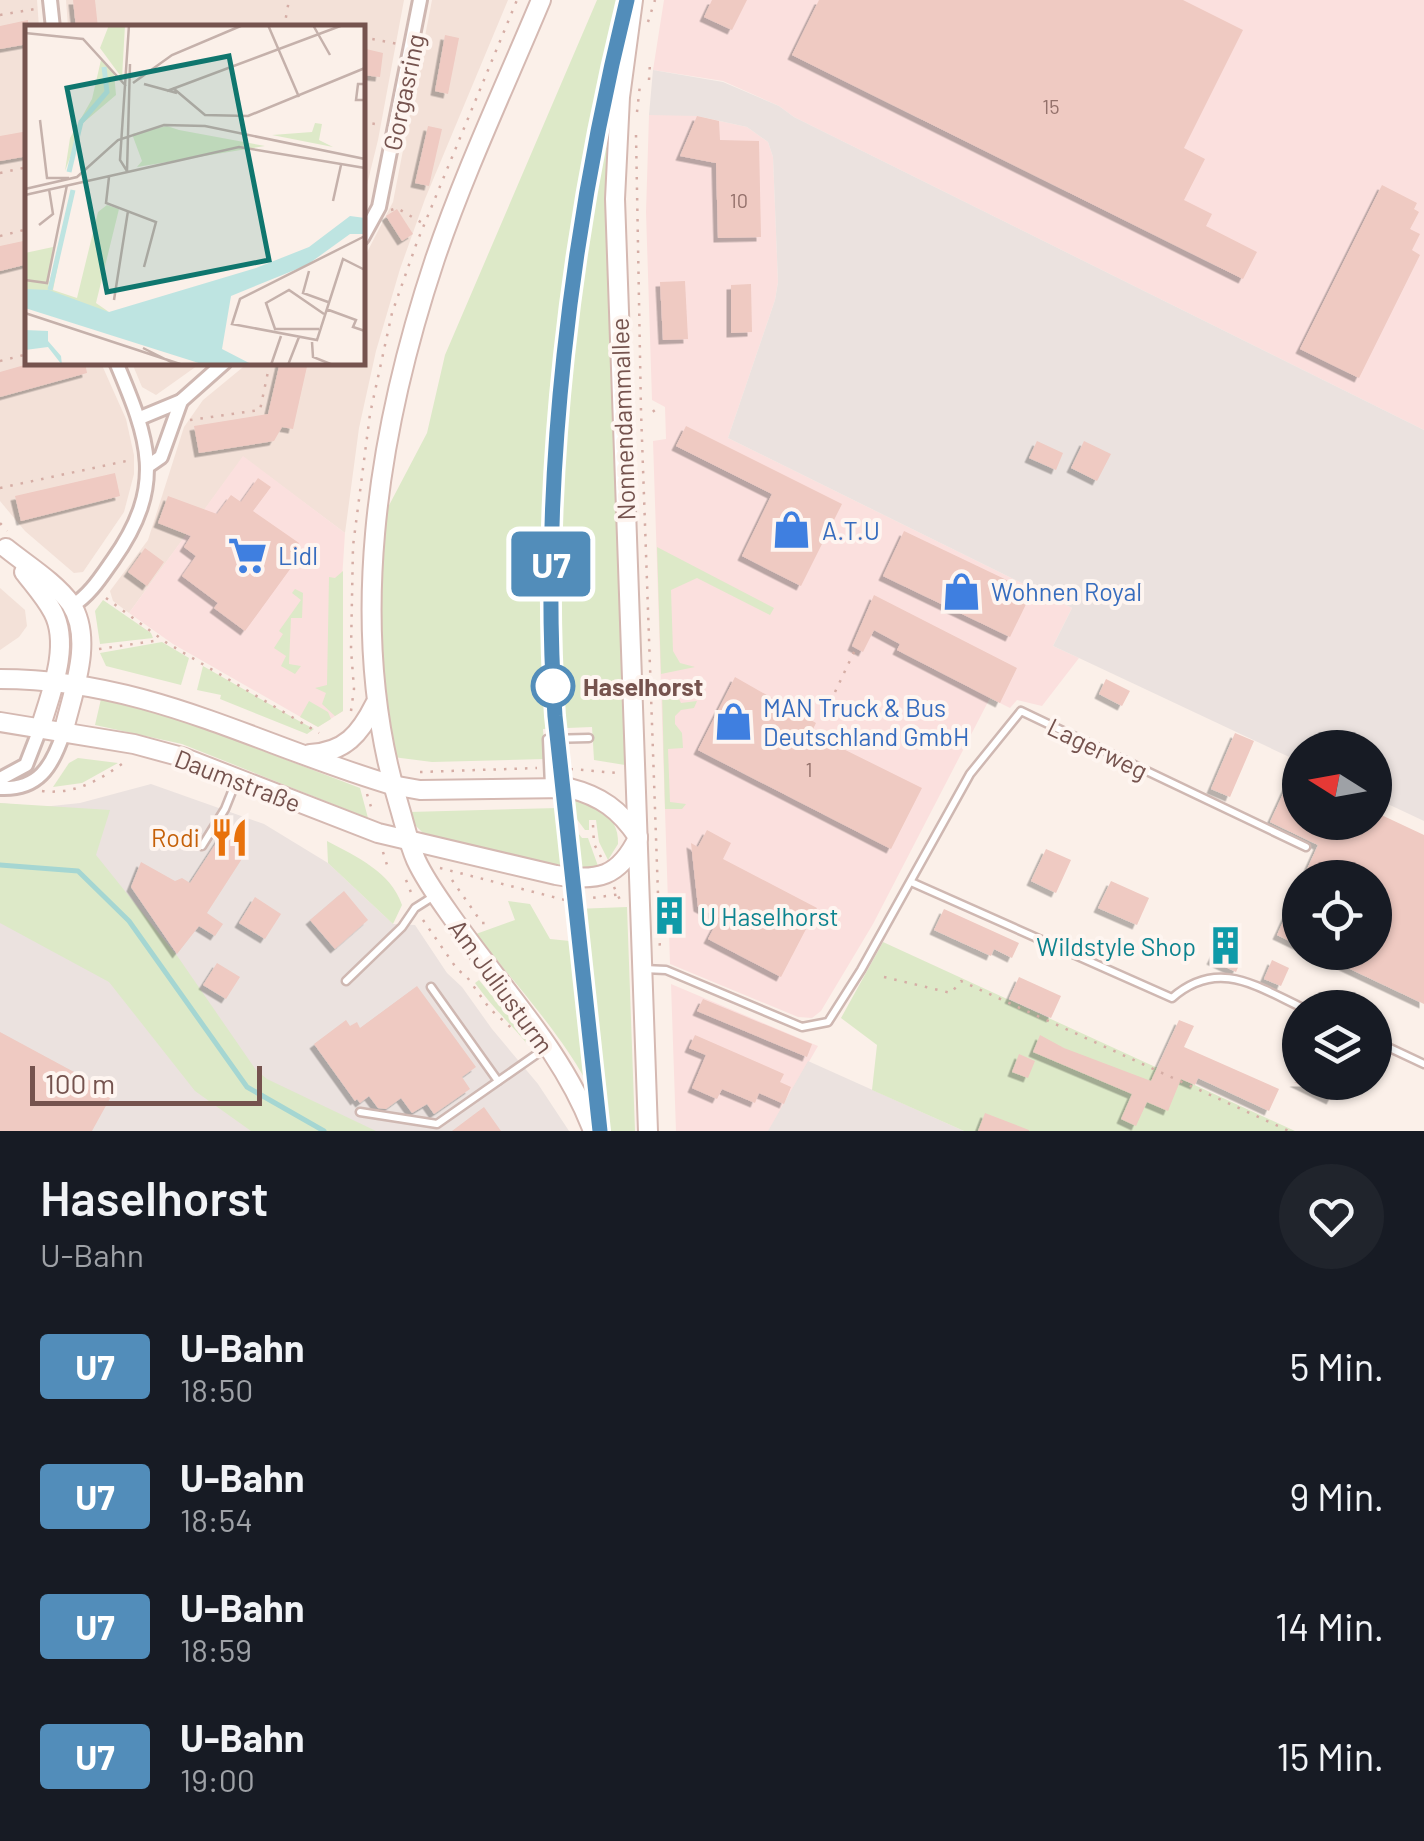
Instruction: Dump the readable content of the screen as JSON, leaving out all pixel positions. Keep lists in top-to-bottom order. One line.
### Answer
{"streets":{"main road":["Nonnendammallee","Daumstraße","Am Juliusturm"],"street":["Gorgasring"],"lane":["Lagerweg"]},"crossings":[["Nonnendammallee","Daumstraße"],["Daumstraße","Am Juliusturm"]],"places":{"shop":["A.T.U","Wohnen Royal","MAN Truck & Bus Deutschland GmbH"],"supermarket":["Lidl"],"other":["Haselhorst"],"restaurant":["Rodi"],"building":["U Haselhorst","Wildstyle Shop"]},"lines":["metro line U7"],"house_numbers":["15","10","1"],"scale_bar":"100 m","north":"left","page":{"on_map":"U7","scale":"100 m","heading":["Haselhorst","U-Bahn"],"list":[{"mark":"U7","name":"U-Bahn","note":"18:50","value":"5 Min."},{"mark":"U7","name":"U-Bahn","note":"18:54","value":"9 Min."},{"mark":"U7","name":"U-Bahn","note":"18:59","value":"14 Min."},{"mark":"U7","name":"U-Bahn","note":"19:00","value":"15 Min."}]}}
